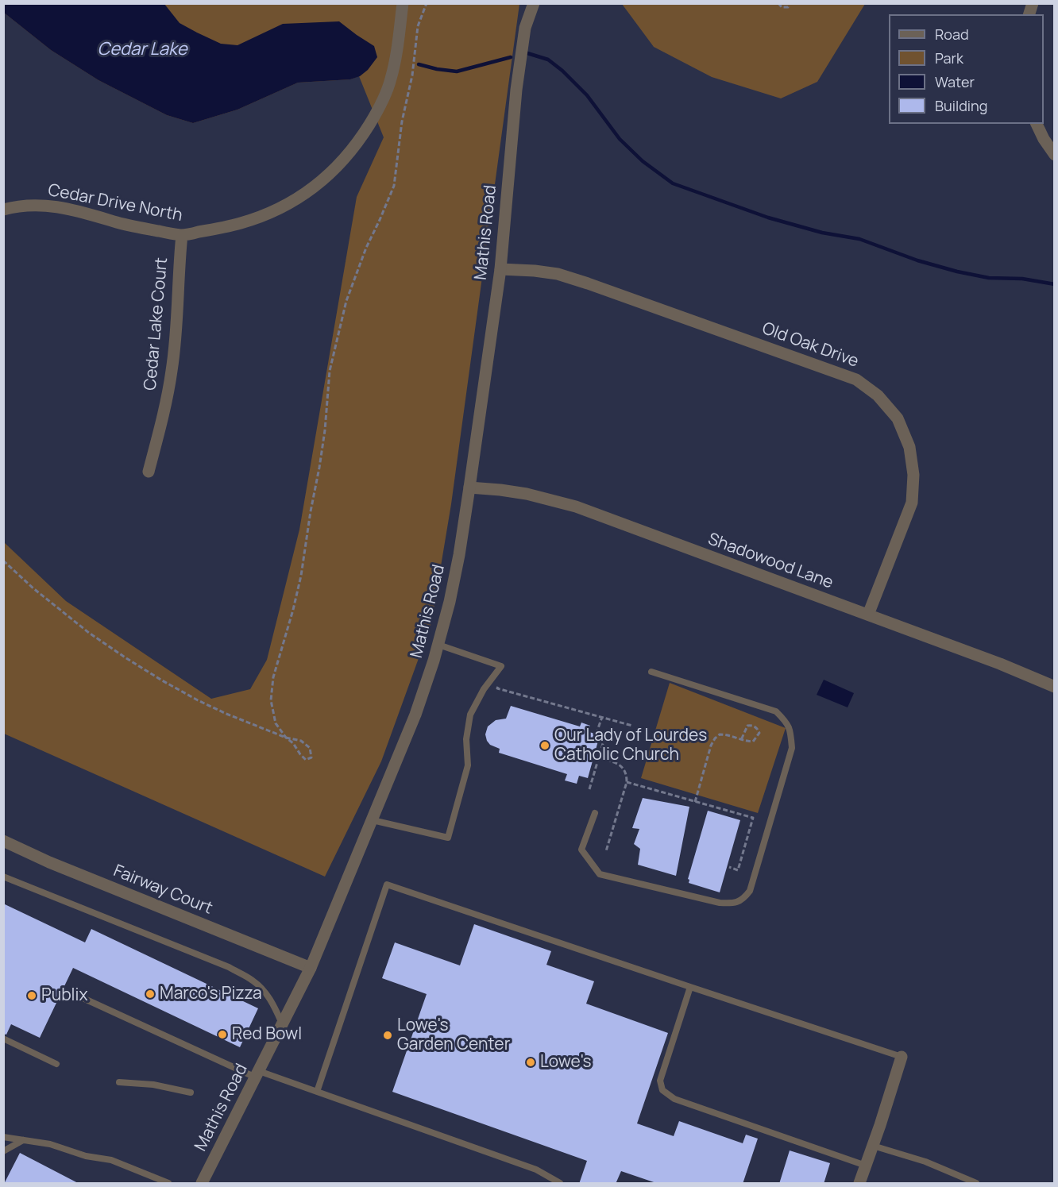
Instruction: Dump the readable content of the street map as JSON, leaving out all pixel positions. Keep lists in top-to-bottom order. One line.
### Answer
{"streets":{"street":["Cedar Drive North","Mathis Road","Cedar Lake Court","Old Oak Drive","Shadowood Lane","Fairway Court"]},"crossings":[["Cedar Drive North","Cedar Lake Court"],["Mathis Road","Old Oak Drive"],["Mathis Road","Shadowood Lane"],["Mathis Road","Fairway Court"],["Old Oak Drive","Shadowood Lane"]],"water":["Cedar Lake"],"places":["Our Lady of Lourdes Catholic Church","Marco's Pizza","Publix","Red Bowl","Lowe's Garden Center","Lowe's"],"legend":["Road","Park","Water","Building"]}
